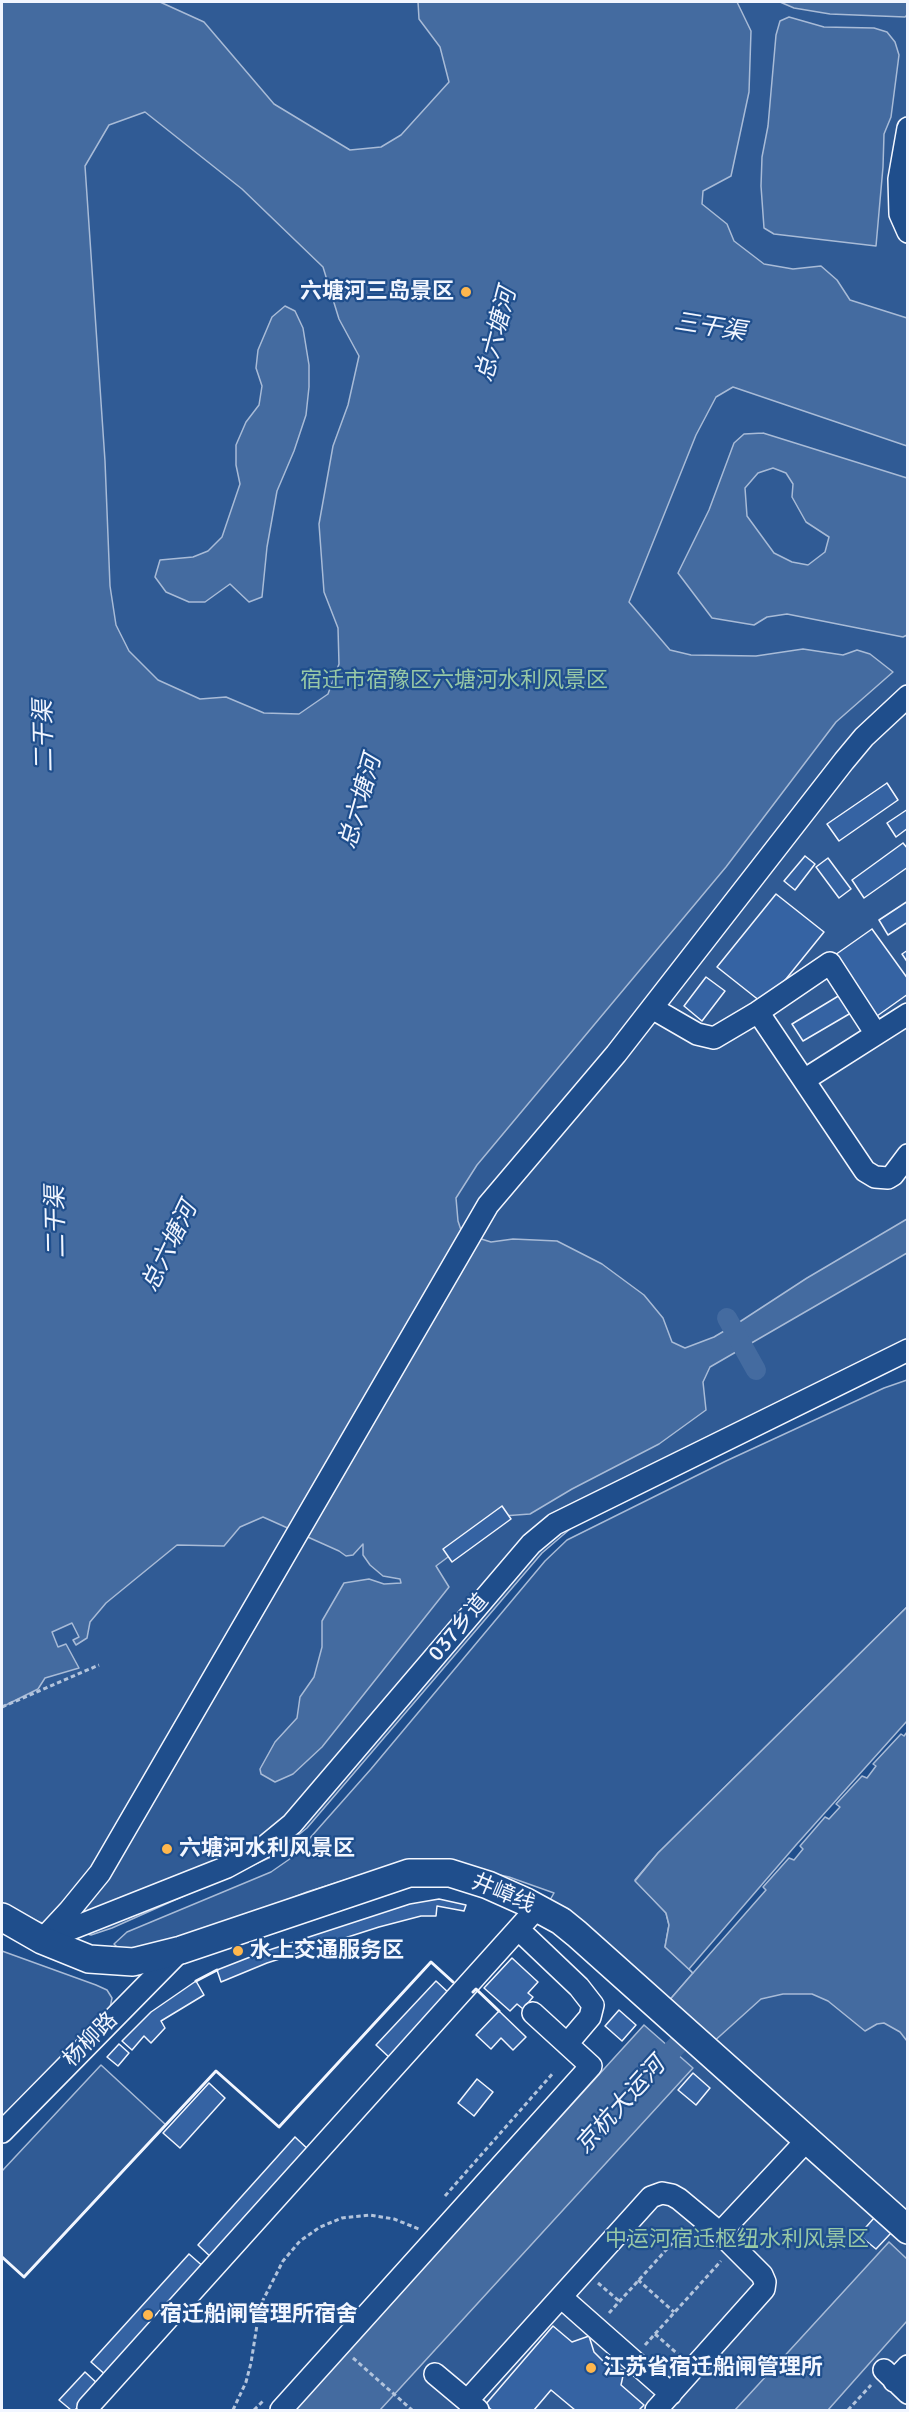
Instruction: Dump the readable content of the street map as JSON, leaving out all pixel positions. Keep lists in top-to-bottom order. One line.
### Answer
{"streets":{"main road":["井嶂线"],"street":["037乡道","杨柳路"]},"crossings":[["037乡道","井嶂线"],["井嶂线","杨柳路"]],"water":["三干渠","总六塘河","二干渠","京杭大运河"],"parks":["宿迁市宿豫区六塘河水利风景区","中运河宿迁枢纽水利风景区"],"places":["六塘河三岛景区","六塘河水利风景区","水上交通服务区","宿迁船闸管理所宿舍","江苏省宿迁船闸管理所"]}
